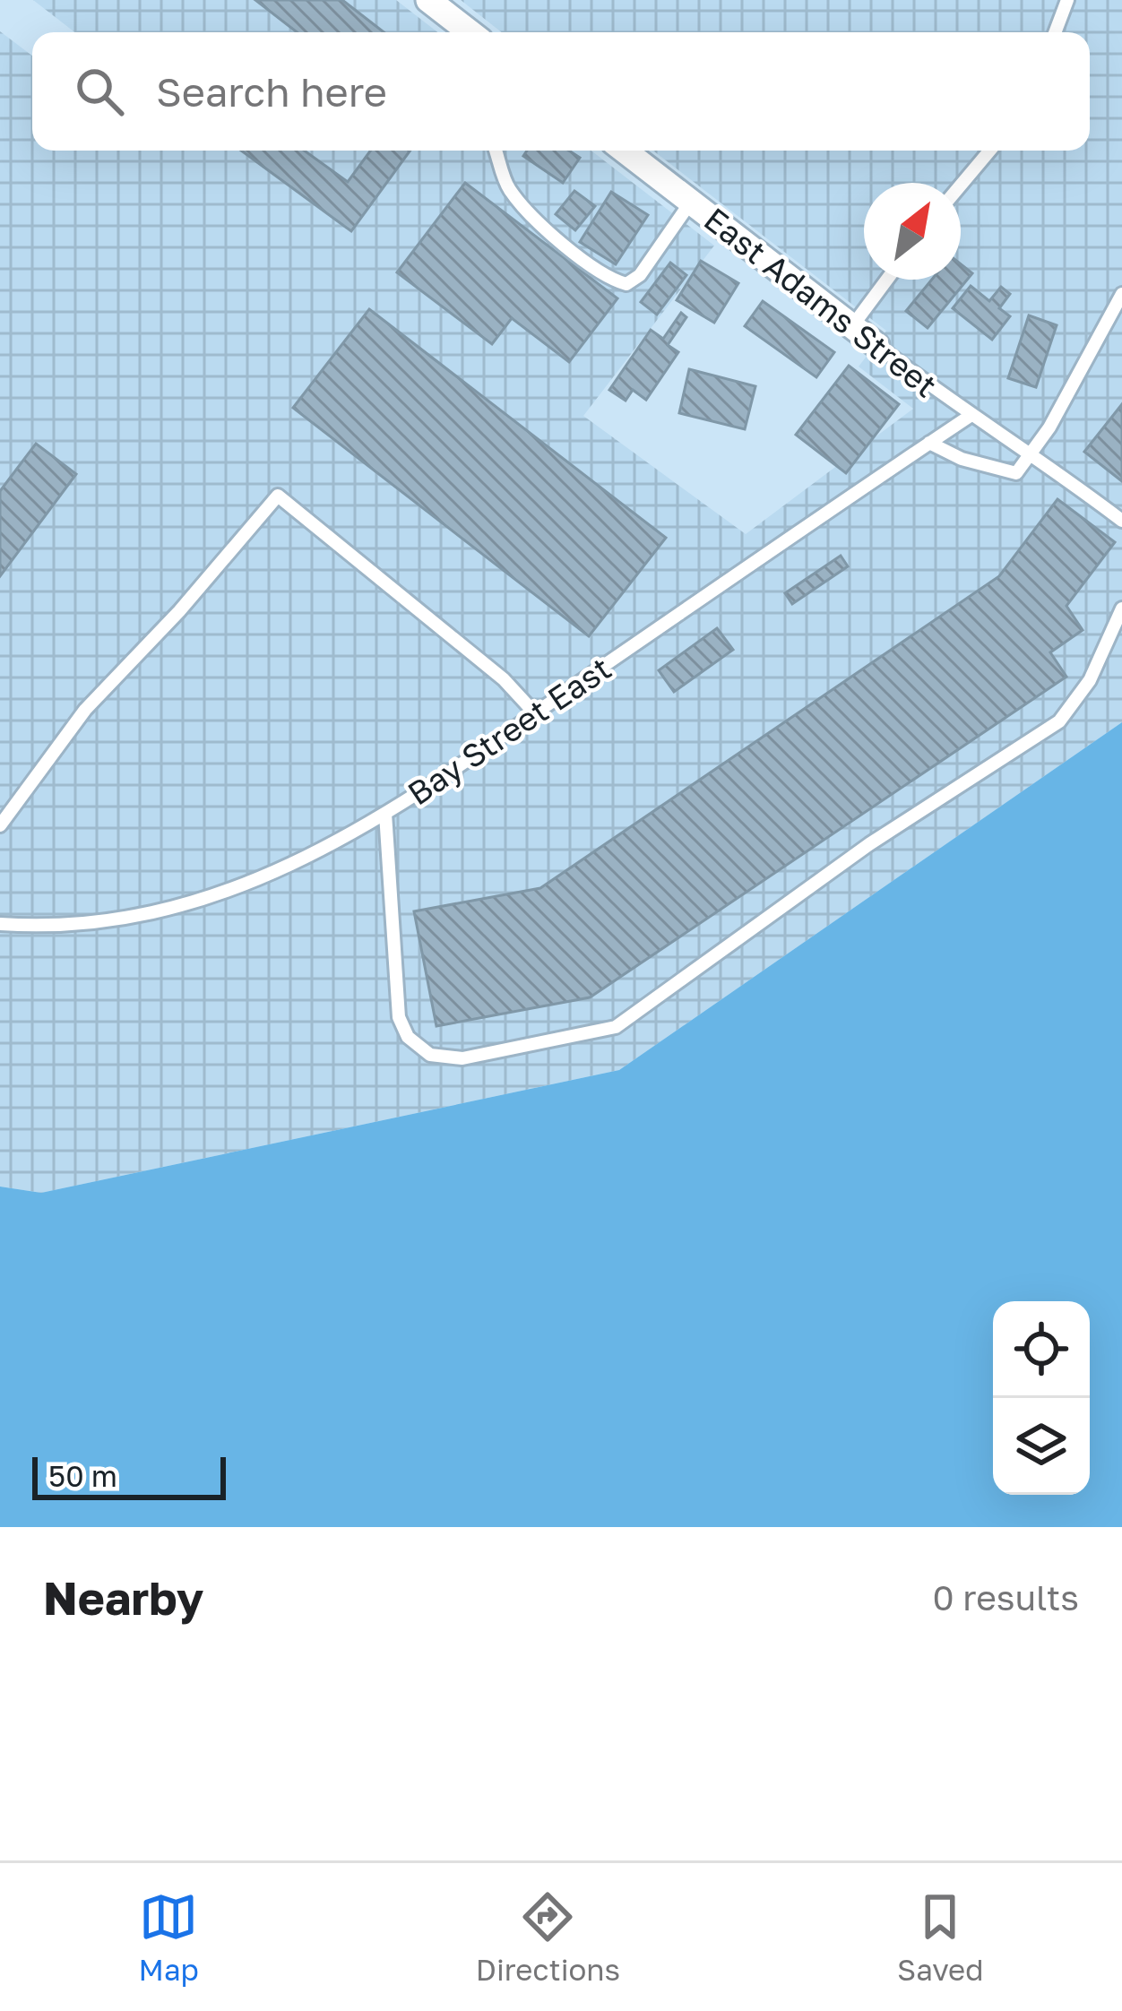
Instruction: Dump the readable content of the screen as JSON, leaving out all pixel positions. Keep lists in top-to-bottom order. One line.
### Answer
{"streets":{"street":["East Adams Street"],"lane":["Bay Street East"]},"crossings":[["East Adams Street","Bay Street East"]],"scale_bar":"50 m","north":"top right","page":{"search":"Search here","scale":"50 m","heading":["Nearby","0 results"],"nav":["Map","Directions","Saved"]}}
